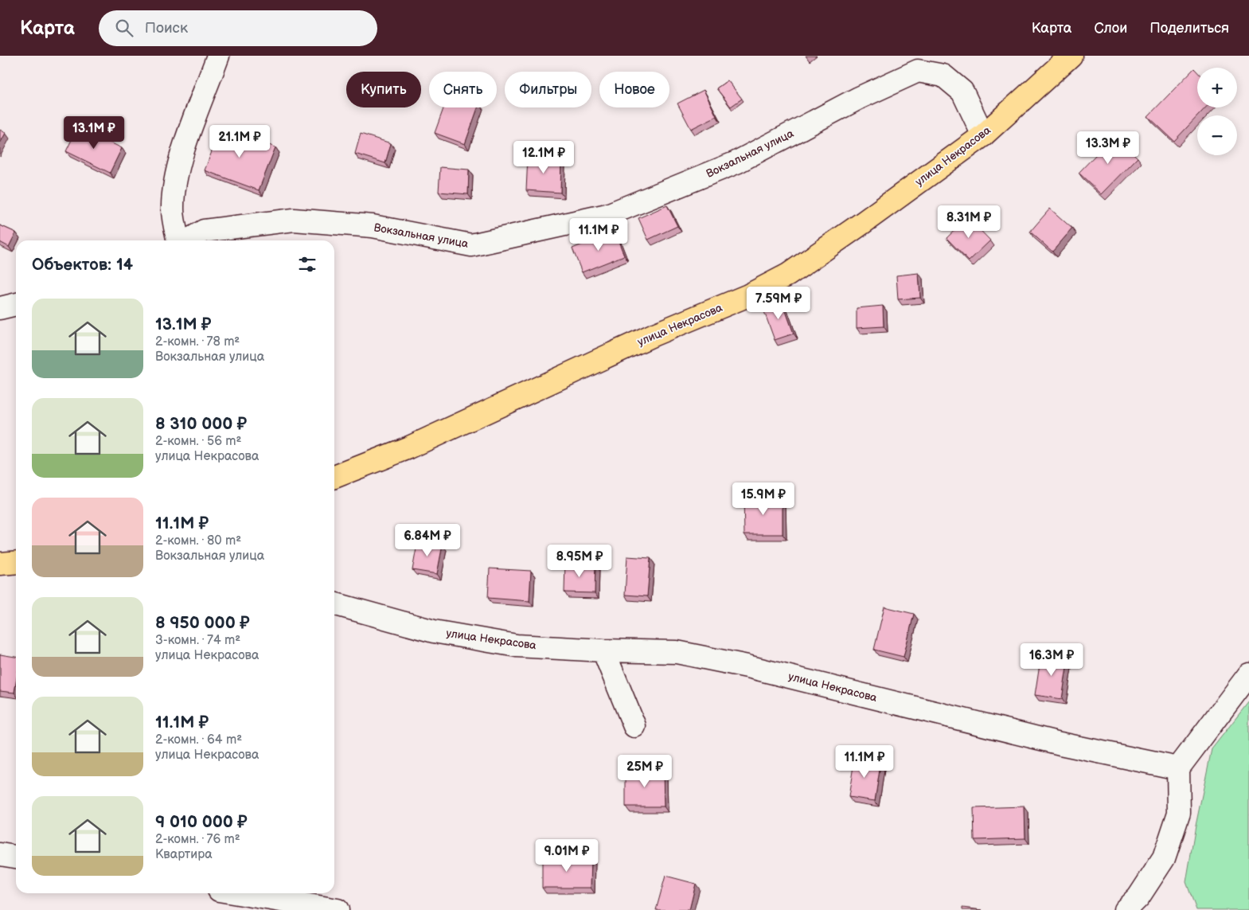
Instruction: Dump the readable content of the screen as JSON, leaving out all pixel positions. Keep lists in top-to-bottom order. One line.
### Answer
{"streets":{"main road":["улица Некрасова"],"street":["Вокзальная улица"]},"crossings":[["Вокзальная улица","улица Некрасова"]],"page":{"header":"Карта","search":"Поиск","nav":["Карта","Слои","Поделиться"],"map_buttons":["+","−"],"chip":["Купить","Снять","Фильтры","Новое"],"price":["13.1M ₽","21.1M ₽","13.3M ₽","12.1M ₽","8.31M ₽","11.1M ₽","7.59M ₽","15.9M ₽","6.84M ₽","8.95M ₽","16.3M ₽","11.1M ₽","25M ₽","9.01M ₽"],"heading":"Объектов: 14","list":[{"name":"13.1M ₽","note":"2-комн. · 78 m² · Вокзальная улица"},{"name":"8 310 000 ₽","note":"2-комн. · 56 m² · улица Некрасова"},{"name":"11.1M ₽","note":"2-комн. · 80 m² · Вокзальная улица"},{"name":"8 950 000 ₽","note":"3-комн. · 74 m² · улица Некрасова"},{"name":"11.1M ₽","note":"2-комн. · 64 m² · улица Некрасова"},{"name":"9 010 000 ₽","note":"2-комн. · 76 m² · Квартира"}]}}
